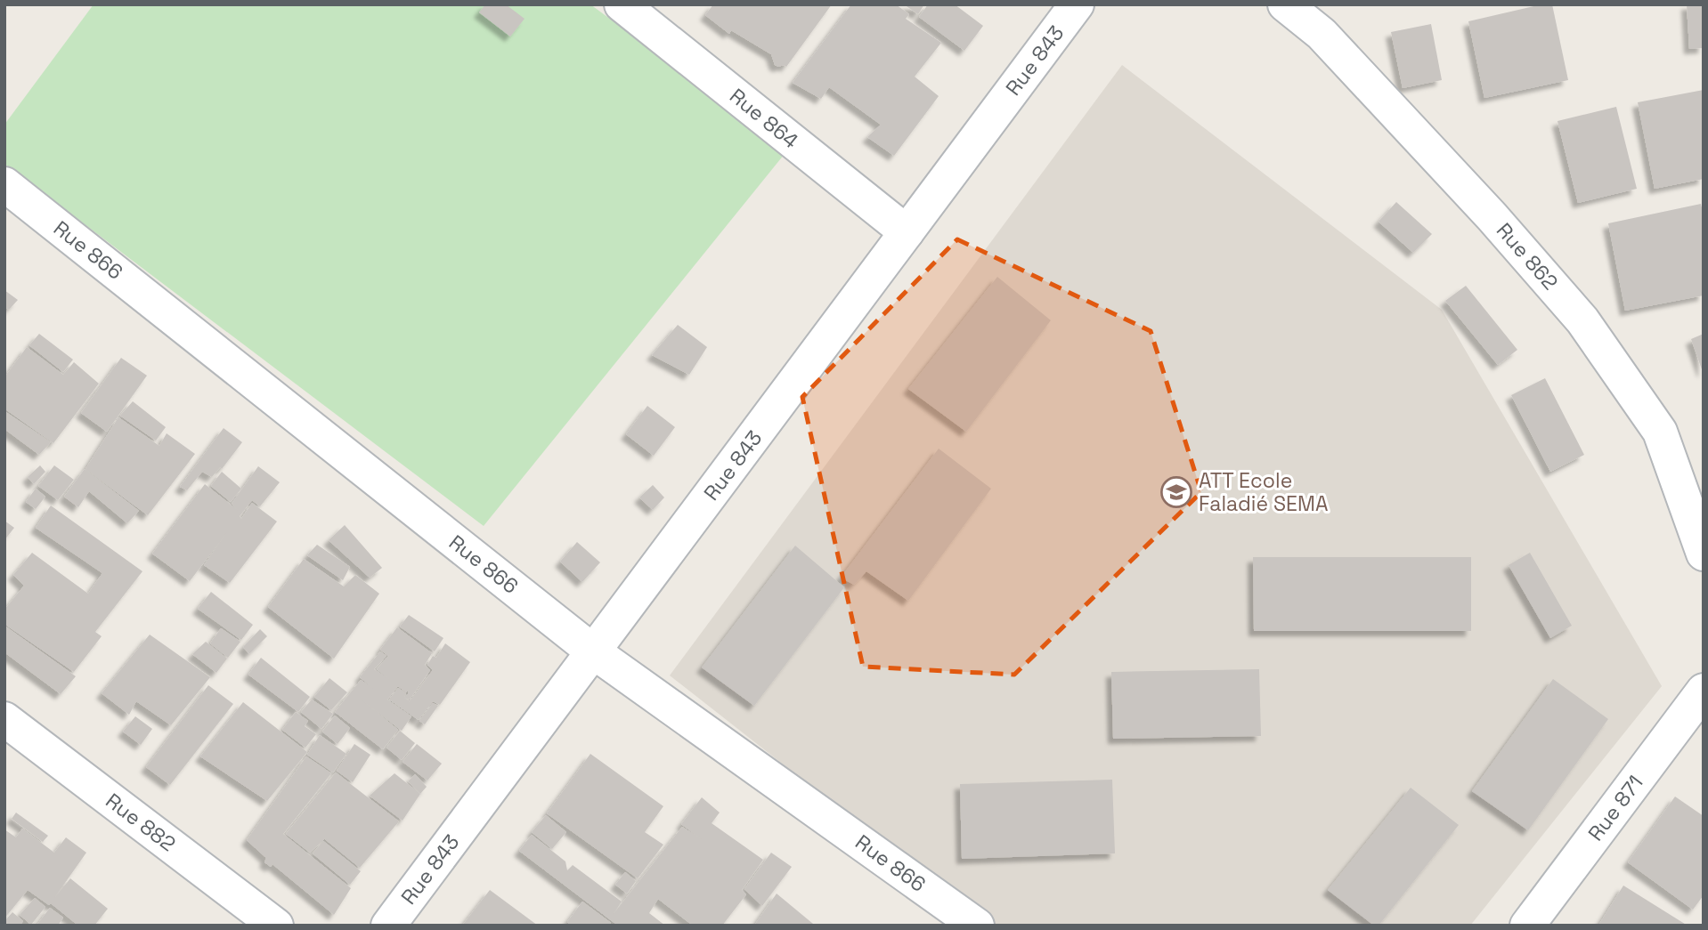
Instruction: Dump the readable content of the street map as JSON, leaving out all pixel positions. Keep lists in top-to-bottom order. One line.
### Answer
{"streets":{"street":["Rue 843","Rue 864","Rue 866","Rue 862","Rue 871","Rue 882"]},"crossings":[["Rue 843","Rue 864"],["Rue 843","Rue 866"]],"places":{"school or university":["ATT Ecole Faladié SEMA"]}}
